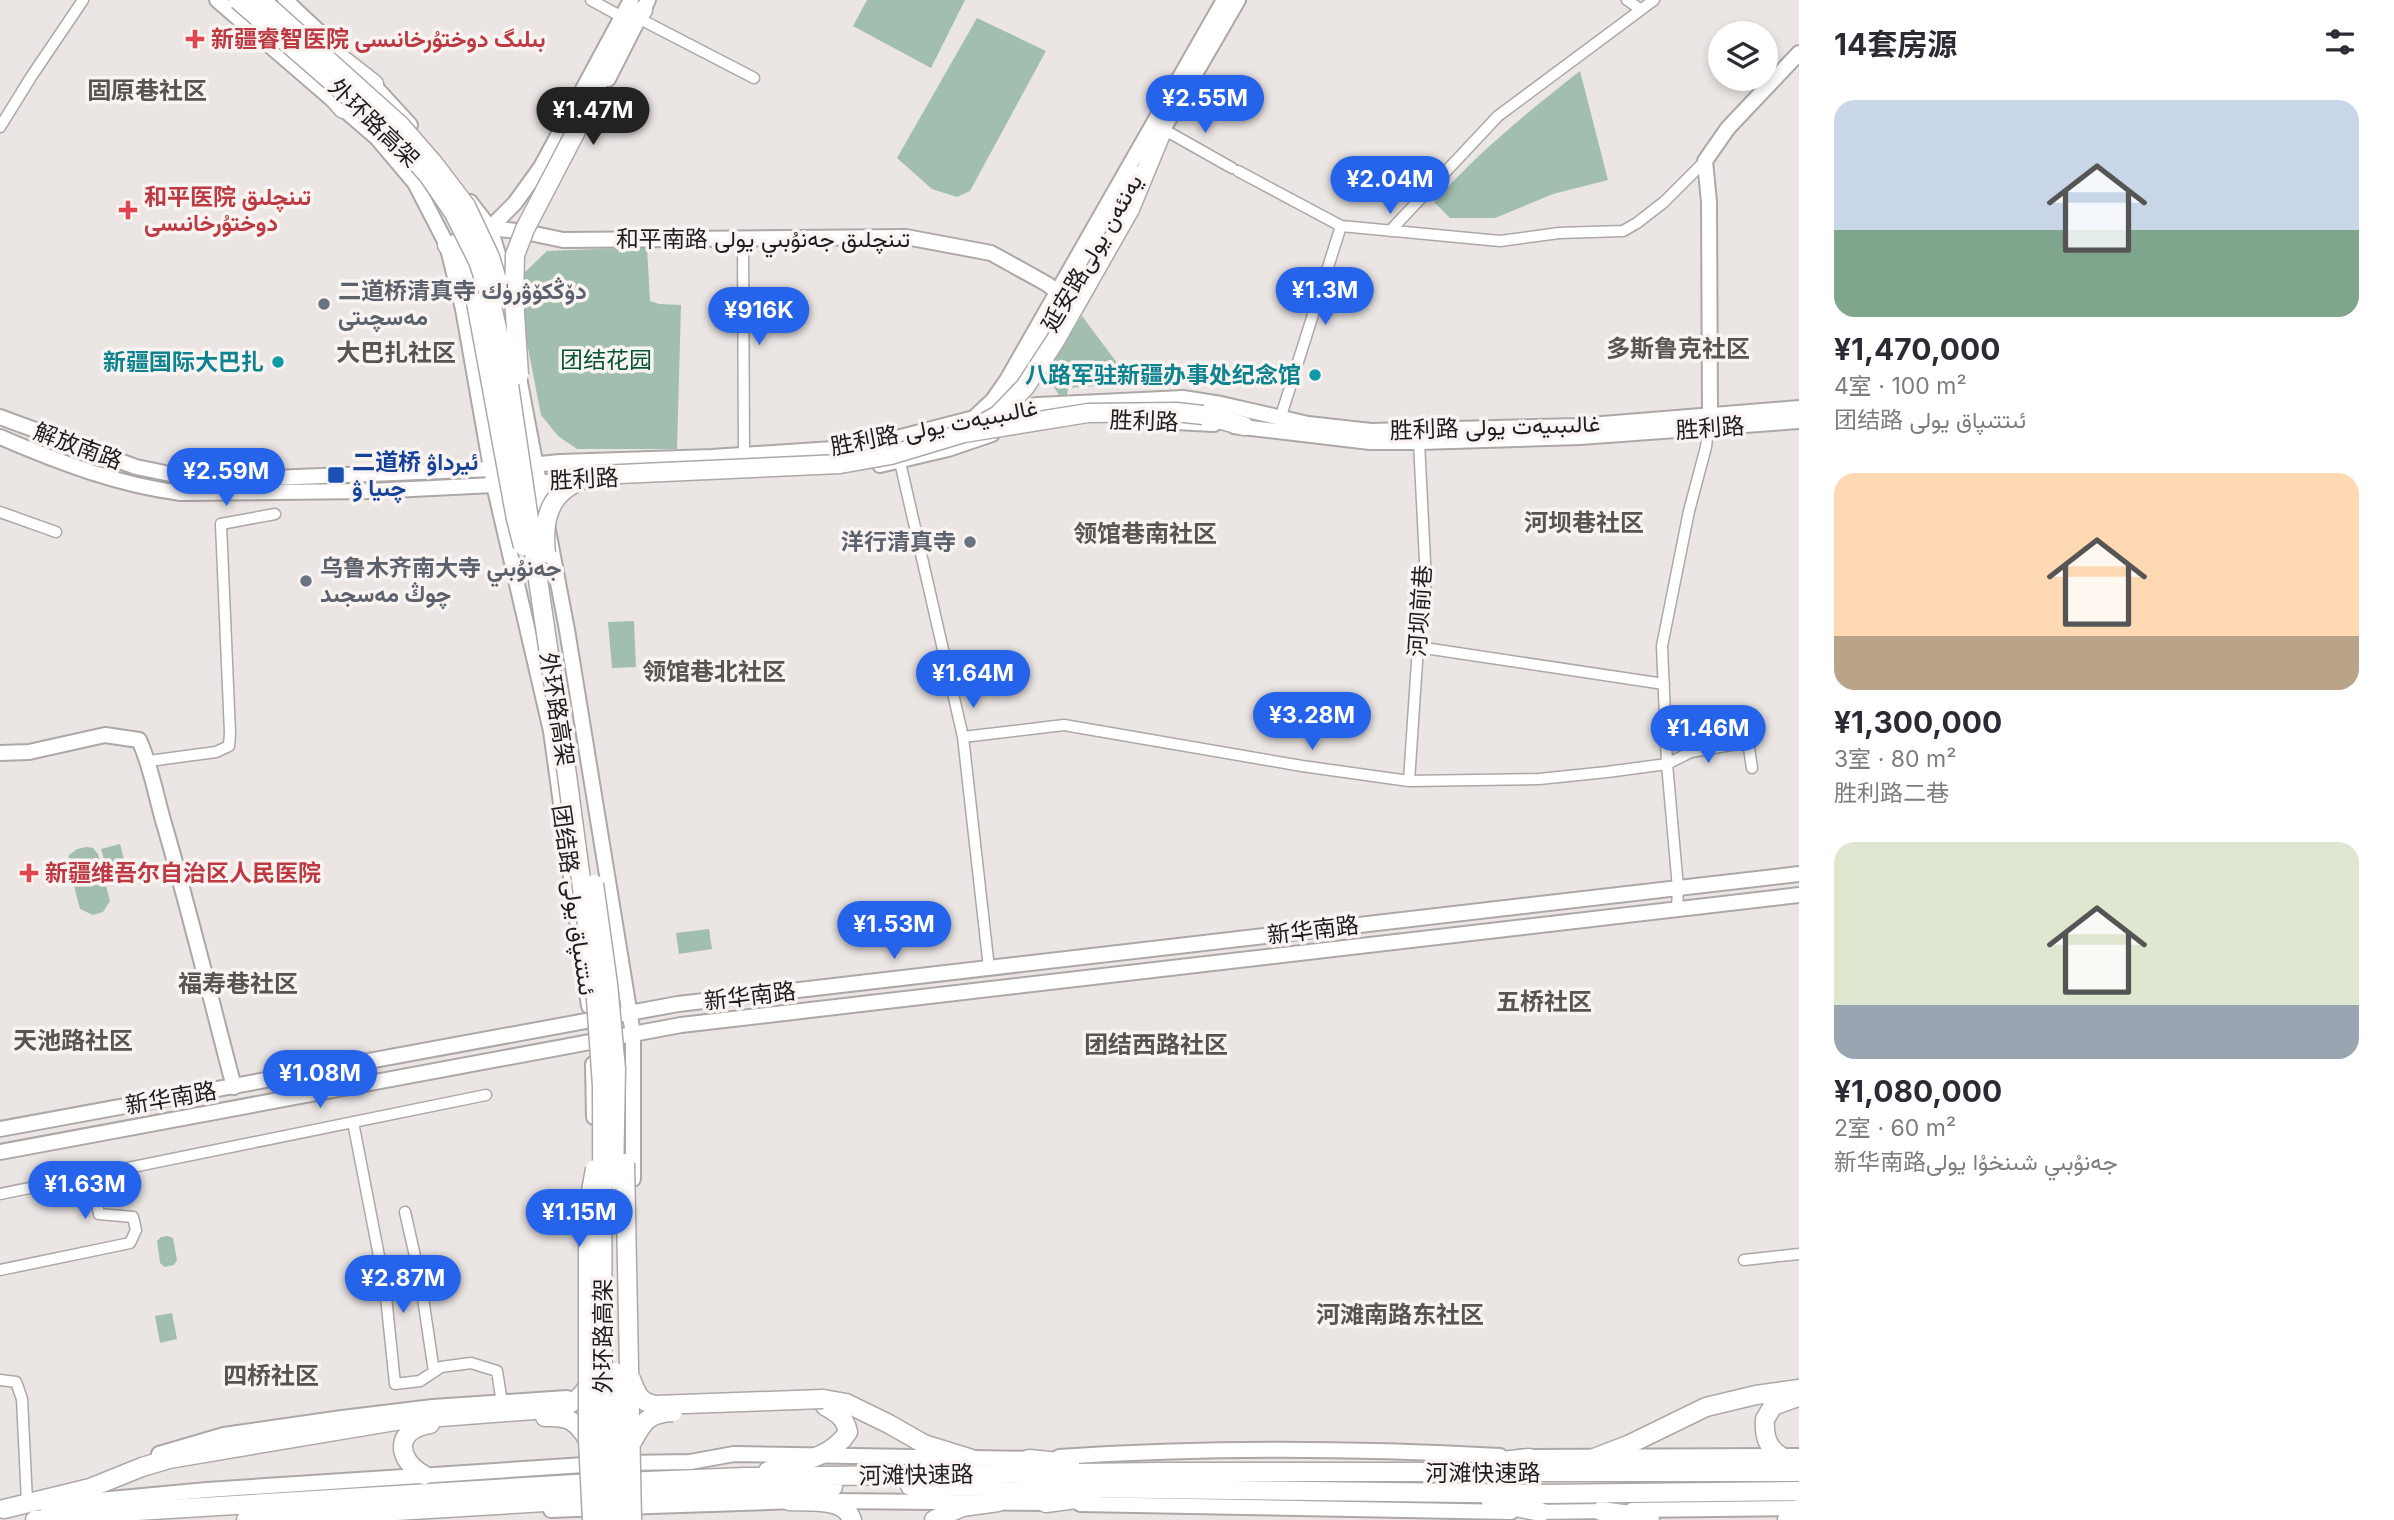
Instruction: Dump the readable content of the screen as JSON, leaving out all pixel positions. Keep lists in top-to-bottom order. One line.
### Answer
{"streets":{"highway":["外环路高架","河滩快速路"],"main road":["和平南路 تىنچلىق جەنۇبىي يولى","延安路يەنئەن يولى","胜利路","胜利路 غالىبىيەت يولى","解放南路","团结路 ئىتتىپاق يولى","新华南路"],"street":["河坝前巷"]},"crossings":[["外环路高架","团结路 ئىتتىپاق يولى"],["和平南路 تىنچلىق جەنۇبىي يولى","延安路يەنئەن يولى"],["和平南路 تىنچلىق جەنۇبىي يولى","团结路 ئىتتىپاق يولى"],["延安路يەنئەن يولى","胜利路"],["延安路يەنئەن يولى","胜利路 غالىبىيەت يولى"],["胜利路","胜利路 غالىبىيەت يولى"],["胜利路","河坝前巷"],["胜利路","团结路 ئىتتىپاق يولى"],["胜利路 غالىبىيەت يولى","解放南路"],["胜利路 غالىبىيەت يولى","团结路 ئىتتىپاق يولى"],["解放南路","团结路 ئىتتىپاق يولى"],["团结路 ئىتتىپاق يولى","新华南路"]],"districts":["固原巷社区","多斯鲁克社区","大巴扎社区","河坝巷社区","领馆巷南社区","领馆巷北社区","福寿巷社区","五桥社区","天池路社区","团结西路社区","河滩南路东社区","四桥社区"],"parks":["团结花园"],"places":{"health":["新疆睿智医院 بىلىگ دوختۇرخانىسى","和平医院 تىنچلىق دوختۇرخانىسى","新疆维吾尔自治区人民医院"],"other":["二道桥清真寺 دۆڭكۆۋرۈك مەسچىتى","新疆国际大巴扎","八路军驻新疆办事处纪念馆","洋行清真寺","乌鲁木齐南大寺 جەنۇبىي چوڭ مەسجىد"],"transit":["二道桥 ئيرداۋ چىيا ۋ"]},"page":{"heading":"14套房源","price":["¥2.55M","¥1.47M","¥2.04M","¥1.3M","¥916K","¥2.59M","¥1.64M","¥3.28M","¥1.46M","¥1.53M","¥1.08M","¥1.63M","¥1.15M","¥2.87M"],"list":[{"name":"¥1,470,000","note":"4室 · 100 m² · 团结路 ئىتتىپاق يولى"},{"name":"¥1,300,000","note":"3室 · 80 m² · 胜利路二巷"},{"name":"¥1,080,000","note":"2室 · 60 m² · 新华南路جەنۇبىي شىنخۇا يولى"}]}}
